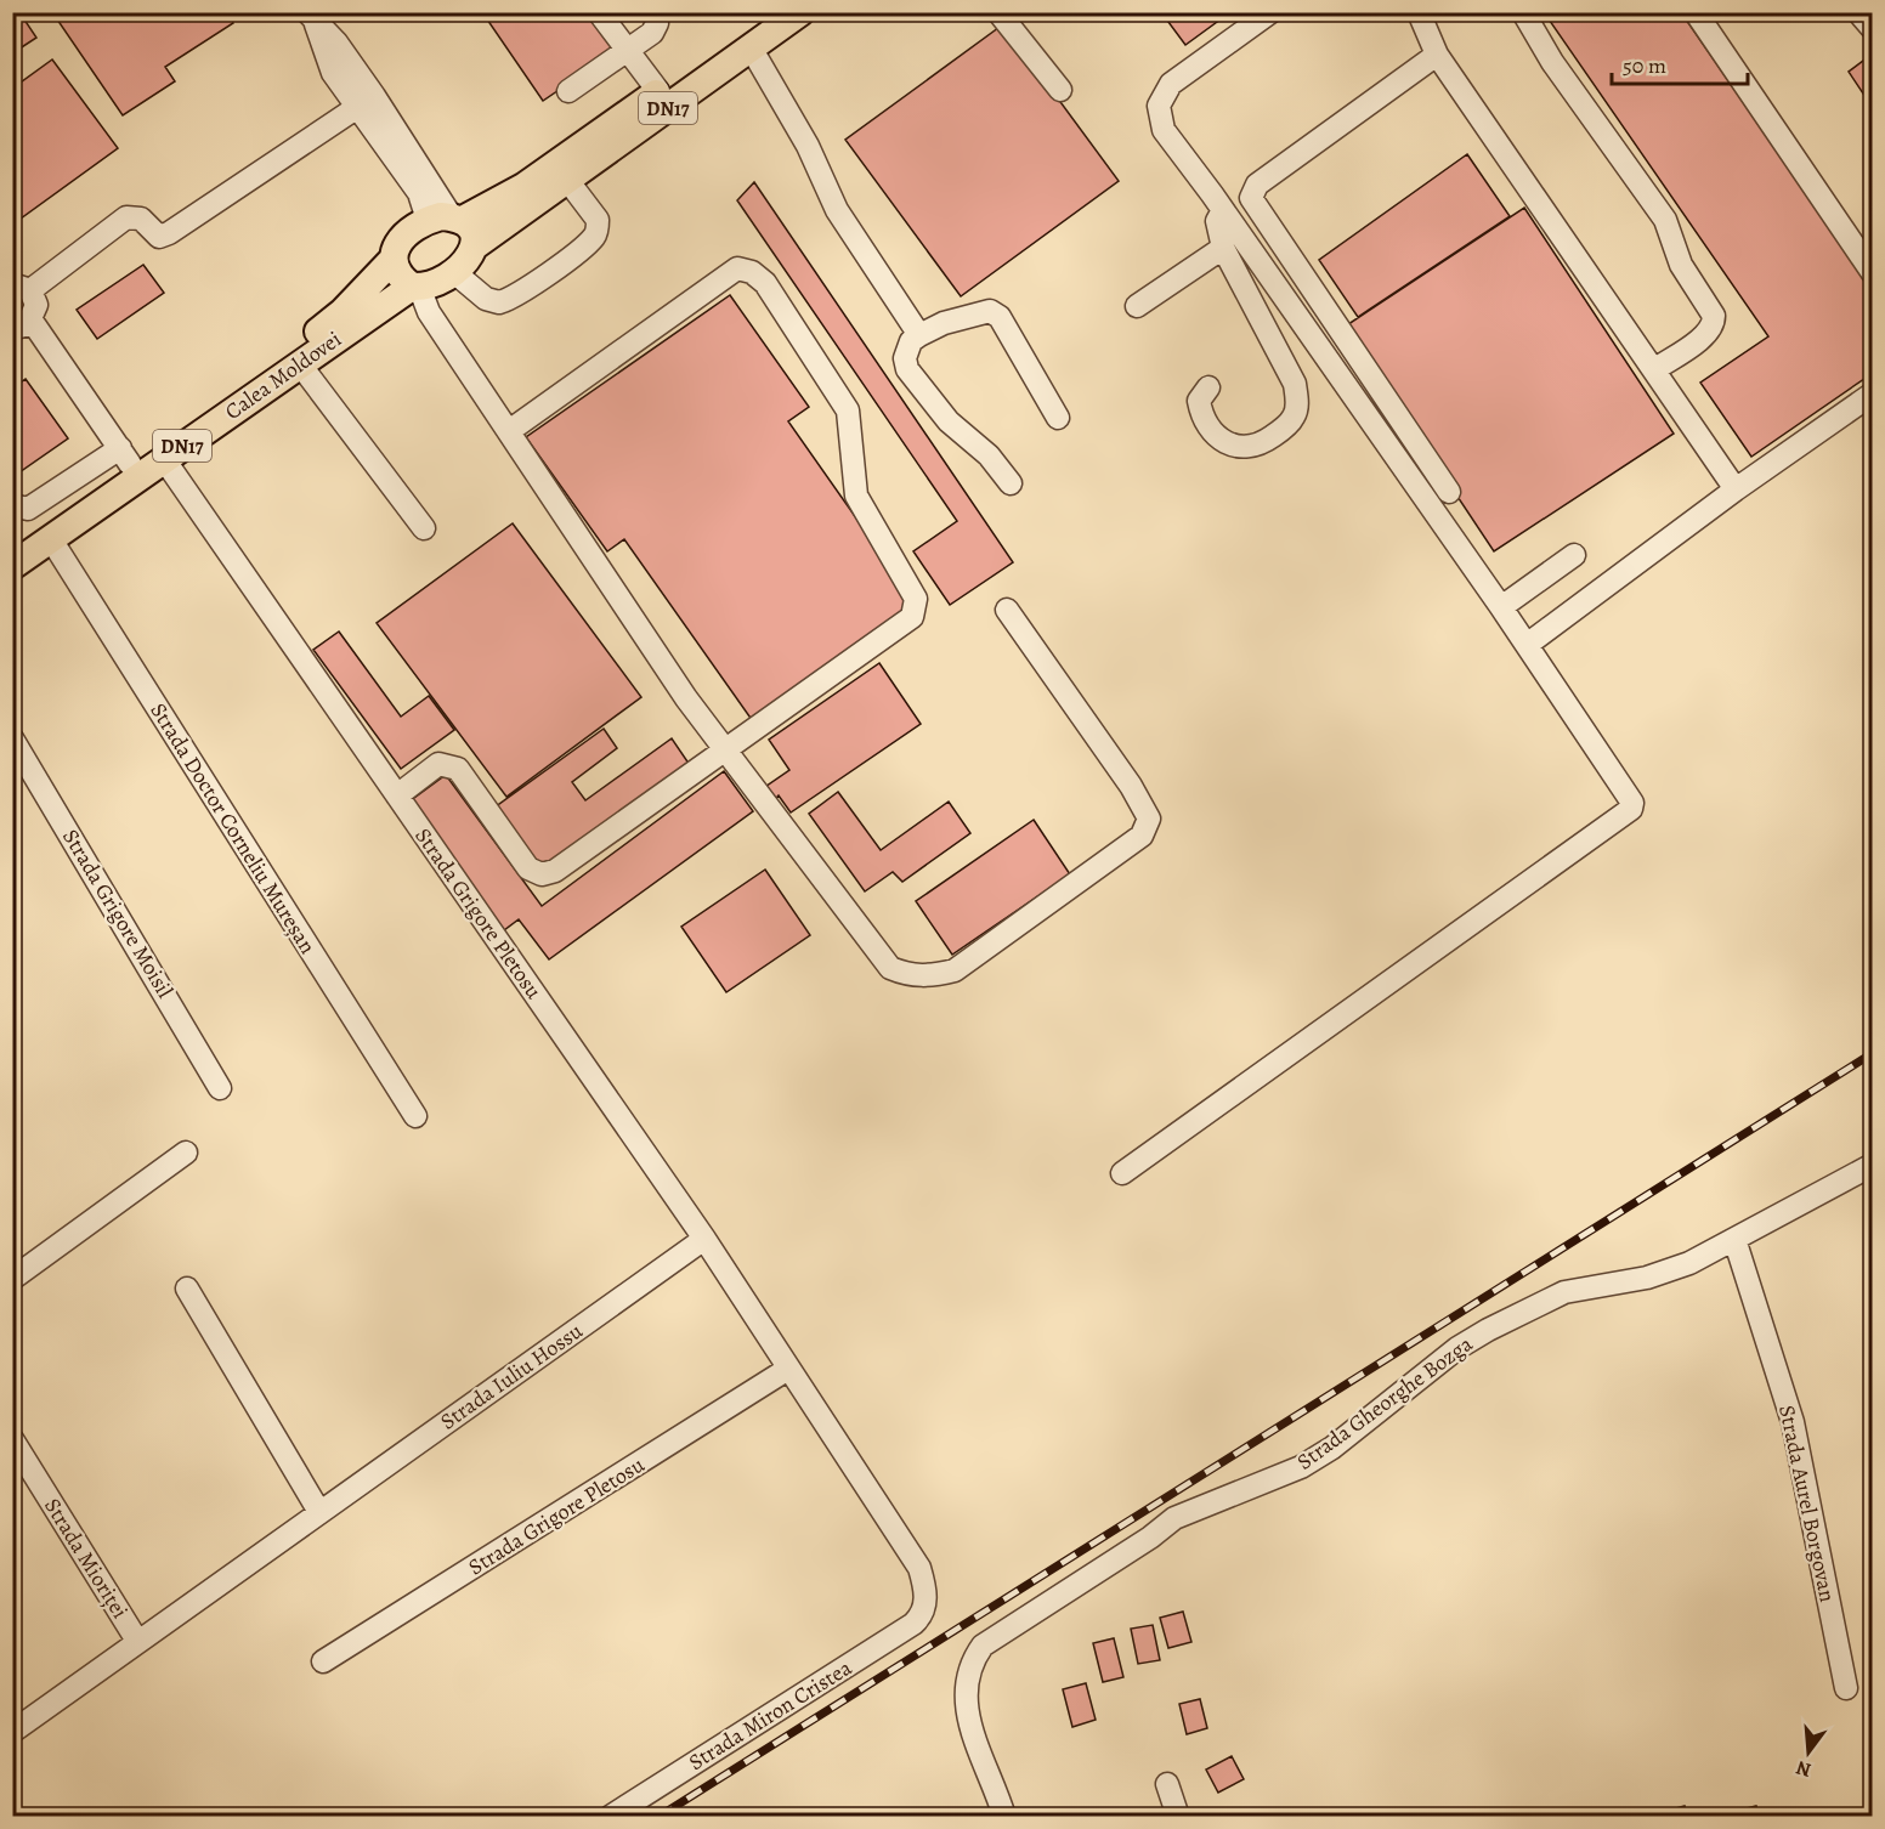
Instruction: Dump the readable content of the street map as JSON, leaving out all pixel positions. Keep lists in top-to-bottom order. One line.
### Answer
{"streets":{"main road":["DN17","Calea Moldovei"],"street":["Strada Doctor Corneliu Mureșan","Strada Grigore Moisil","Strada Grigore Pletosu","Strada Iuliu Hossu","Strada Gheorghe Bozga","Strada Aurel Borgovan","Strada Mioriței","Strada Miron Cristea"]},"crossings":[["DN17","Calea Moldovei"],["Calea Moldovei","Strada Doctor Corneliu Mureșan"],["Calea Moldovei","Strada Grigore Pletosu"],["Strada Grigore Pletosu","Strada Iuliu Hossu"],["Strada Grigore Pletosu","Strada Miron Cristea"],["Strada Iuliu Hossu","Strada Mioriței"],["Strada Gheorghe Bozga","Strada Aurel Borgovan"]],"scale_bar":"50 m","north":"bottom"}
